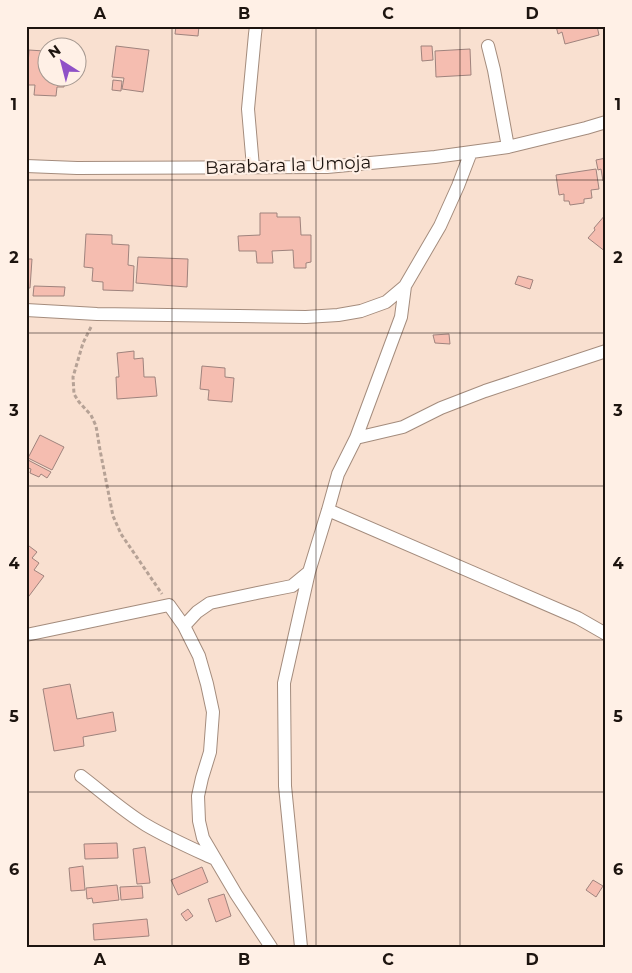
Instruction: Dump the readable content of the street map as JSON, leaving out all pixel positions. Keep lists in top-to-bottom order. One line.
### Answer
{"streets":{"street":["Barabara la Umoja"]},"north":"top left","grid":{"columns":["A","B","C","D"],"rows":["1","2","3","4","5","6"]}}
